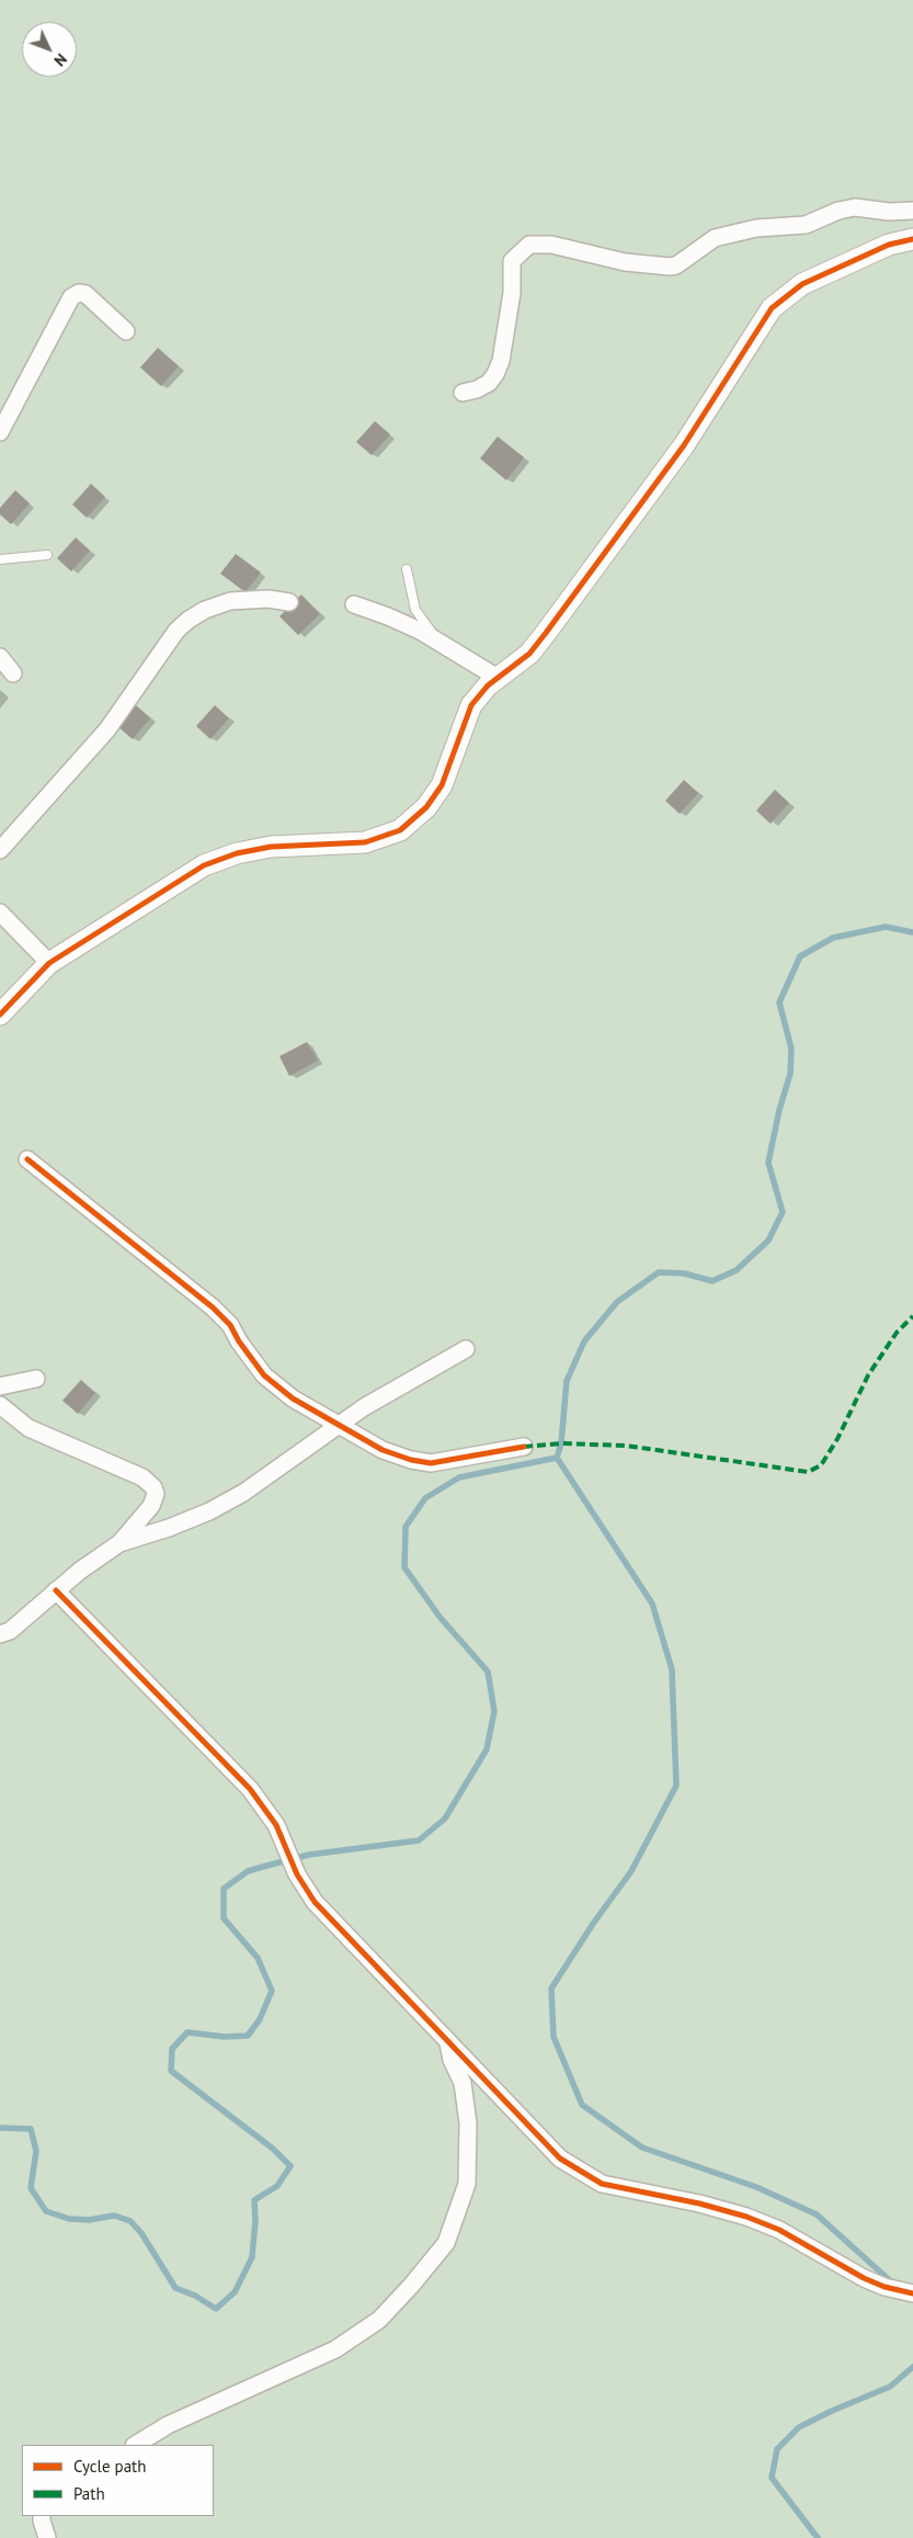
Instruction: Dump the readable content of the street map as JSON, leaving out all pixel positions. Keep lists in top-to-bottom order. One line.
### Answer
{"legend":["Cycle path","Path"],"north":"bottom right"}
